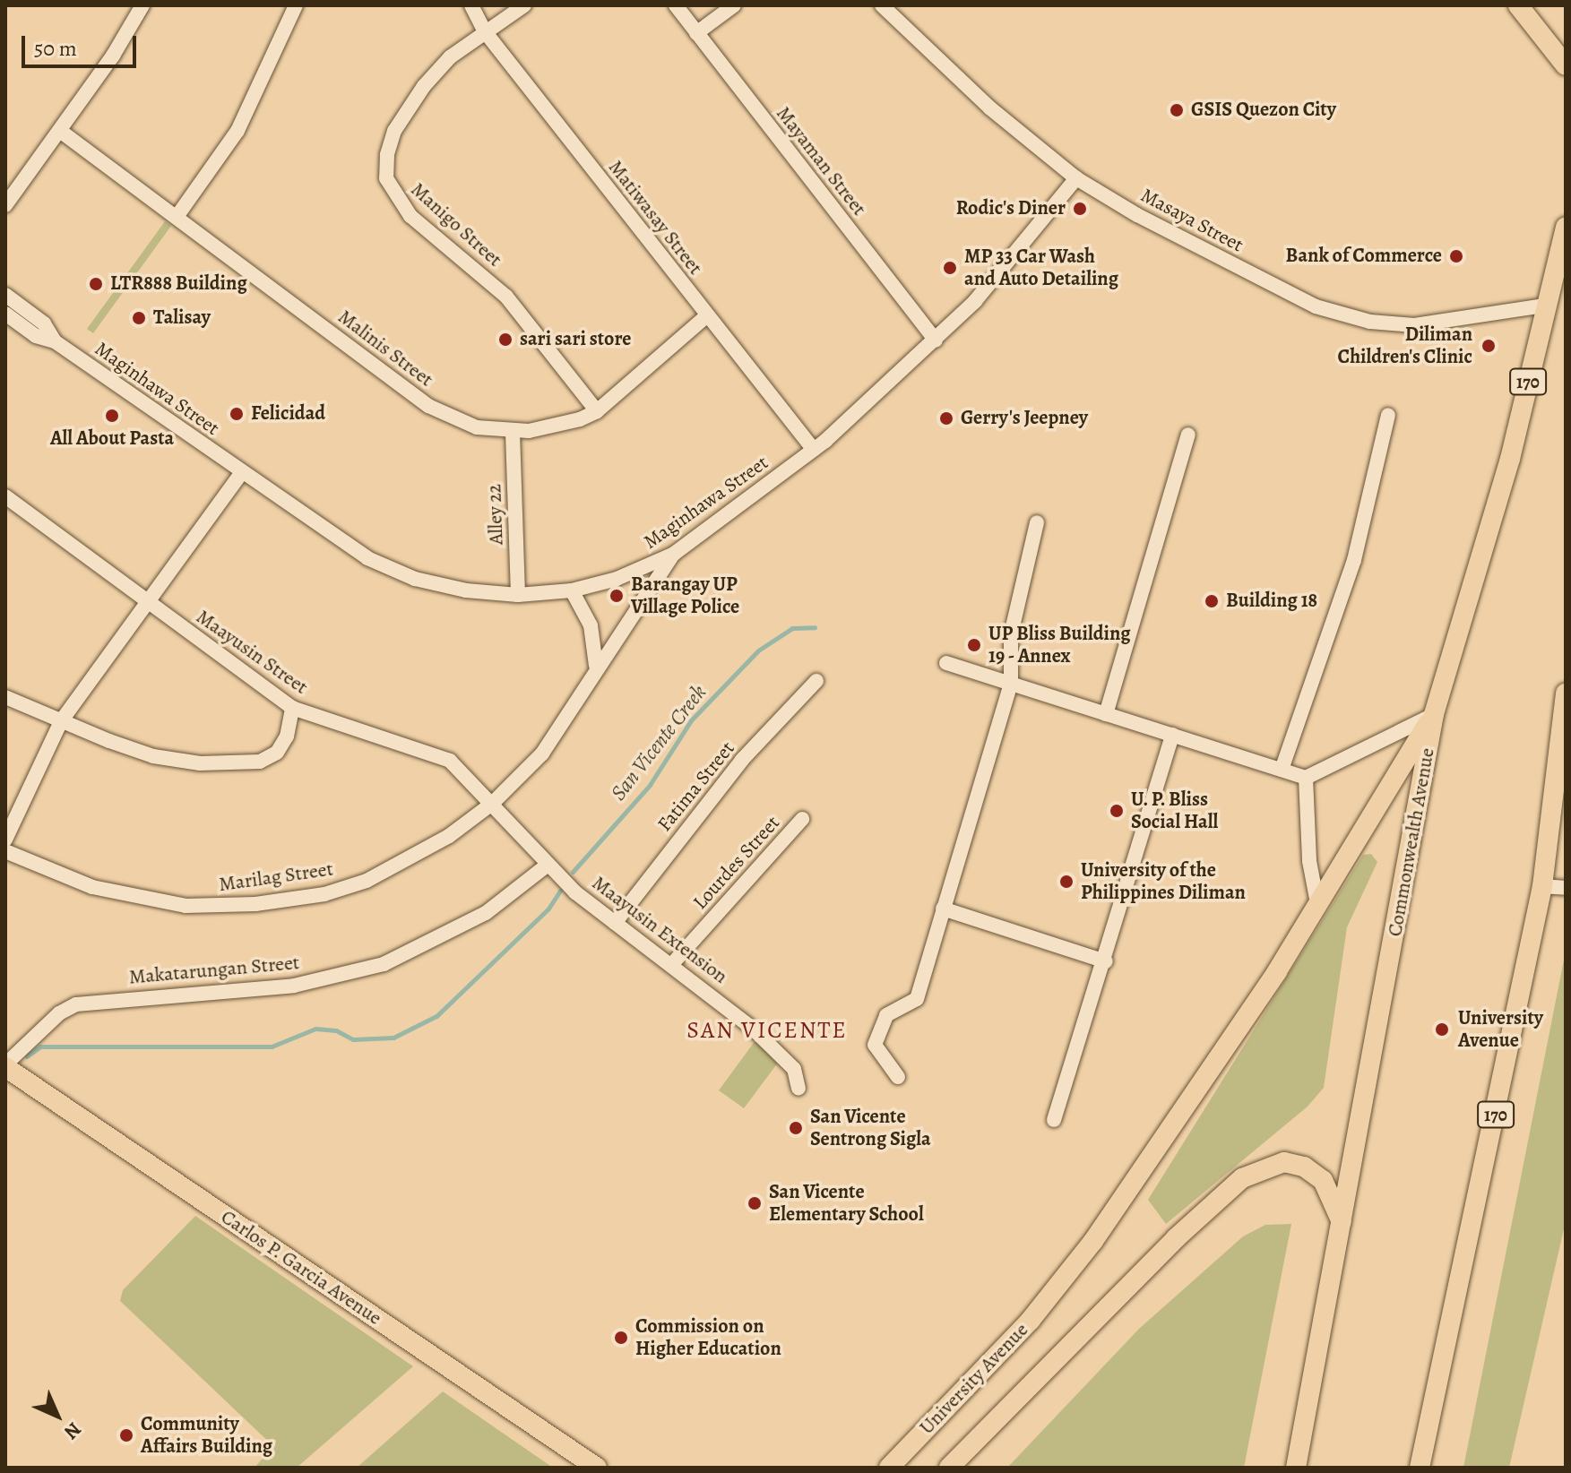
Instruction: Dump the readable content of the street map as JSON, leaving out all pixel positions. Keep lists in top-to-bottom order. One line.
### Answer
{"streets":{"main road":["170","Commonwealth Avenue","Carlos P. Garcia Avenue","University Avenue"],"street":["Mayaman Street","Matiwasay Street","Masaya Street","Manigo Street","Malinis Street","Maginhawa Street","Alley 22","Maayusin Street","Fatima Street","Lourdes Street","Marilag Street","Maayusin Extension","Makatarungan Street"]},"crossings":[["Mayaman Street","Maginhawa Street"],["Matiwasay Street","Manigo Street"],["Matiwasay Street","Malinis Street"],["Matiwasay Street","Maginhawa Street"],["Masaya Street","Maginhawa Street"],["Masaya Street","Commonwealth Avenue"],["Manigo Street","Malinis Street"],["Malinis Street","Alley 22"],["Maginhawa Street","Alley 22"],["Maginhawa Street","Marilag Street"],["Maayusin Street","Marilag Street"],["Maayusin Street","Maayusin Extension"],["Fatima Street","Maayusin Extension"],["Commonwealth Avenue","University Avenue"],["Lourdes Street","Maayusin Extension"],["Marilag Street","Maayusin Extension"],["Maayusin Extension","Makatarungan Street"],["Makatarungan Street","Carlos P. Garcia Avenue"]],"districts":["SAN VICENTE"],"water":["San Vicente Creek"],"places":["GSIS Quezon City","Rodic's Diner","Bank of Commerce","MP 33 Car Wash and Auto Detailing","LTR888 Building","Talisay","sari sari store","Diliman Children's Clinic","Felicidad","All About Pasta","Gerry's Jeepney","Barangay UP Village Police","Building 18","UP Bliss Building 19 - Annex","U. P. Bliss Social Hall","University of the Philippines Diliman","University Avenue","San Vicente Sentrong Sigla","San Vicente Elementary School","Commission on Higher Education","Community Affairs Building"],"scale_bar":"50 m","north":"bottom right"}
